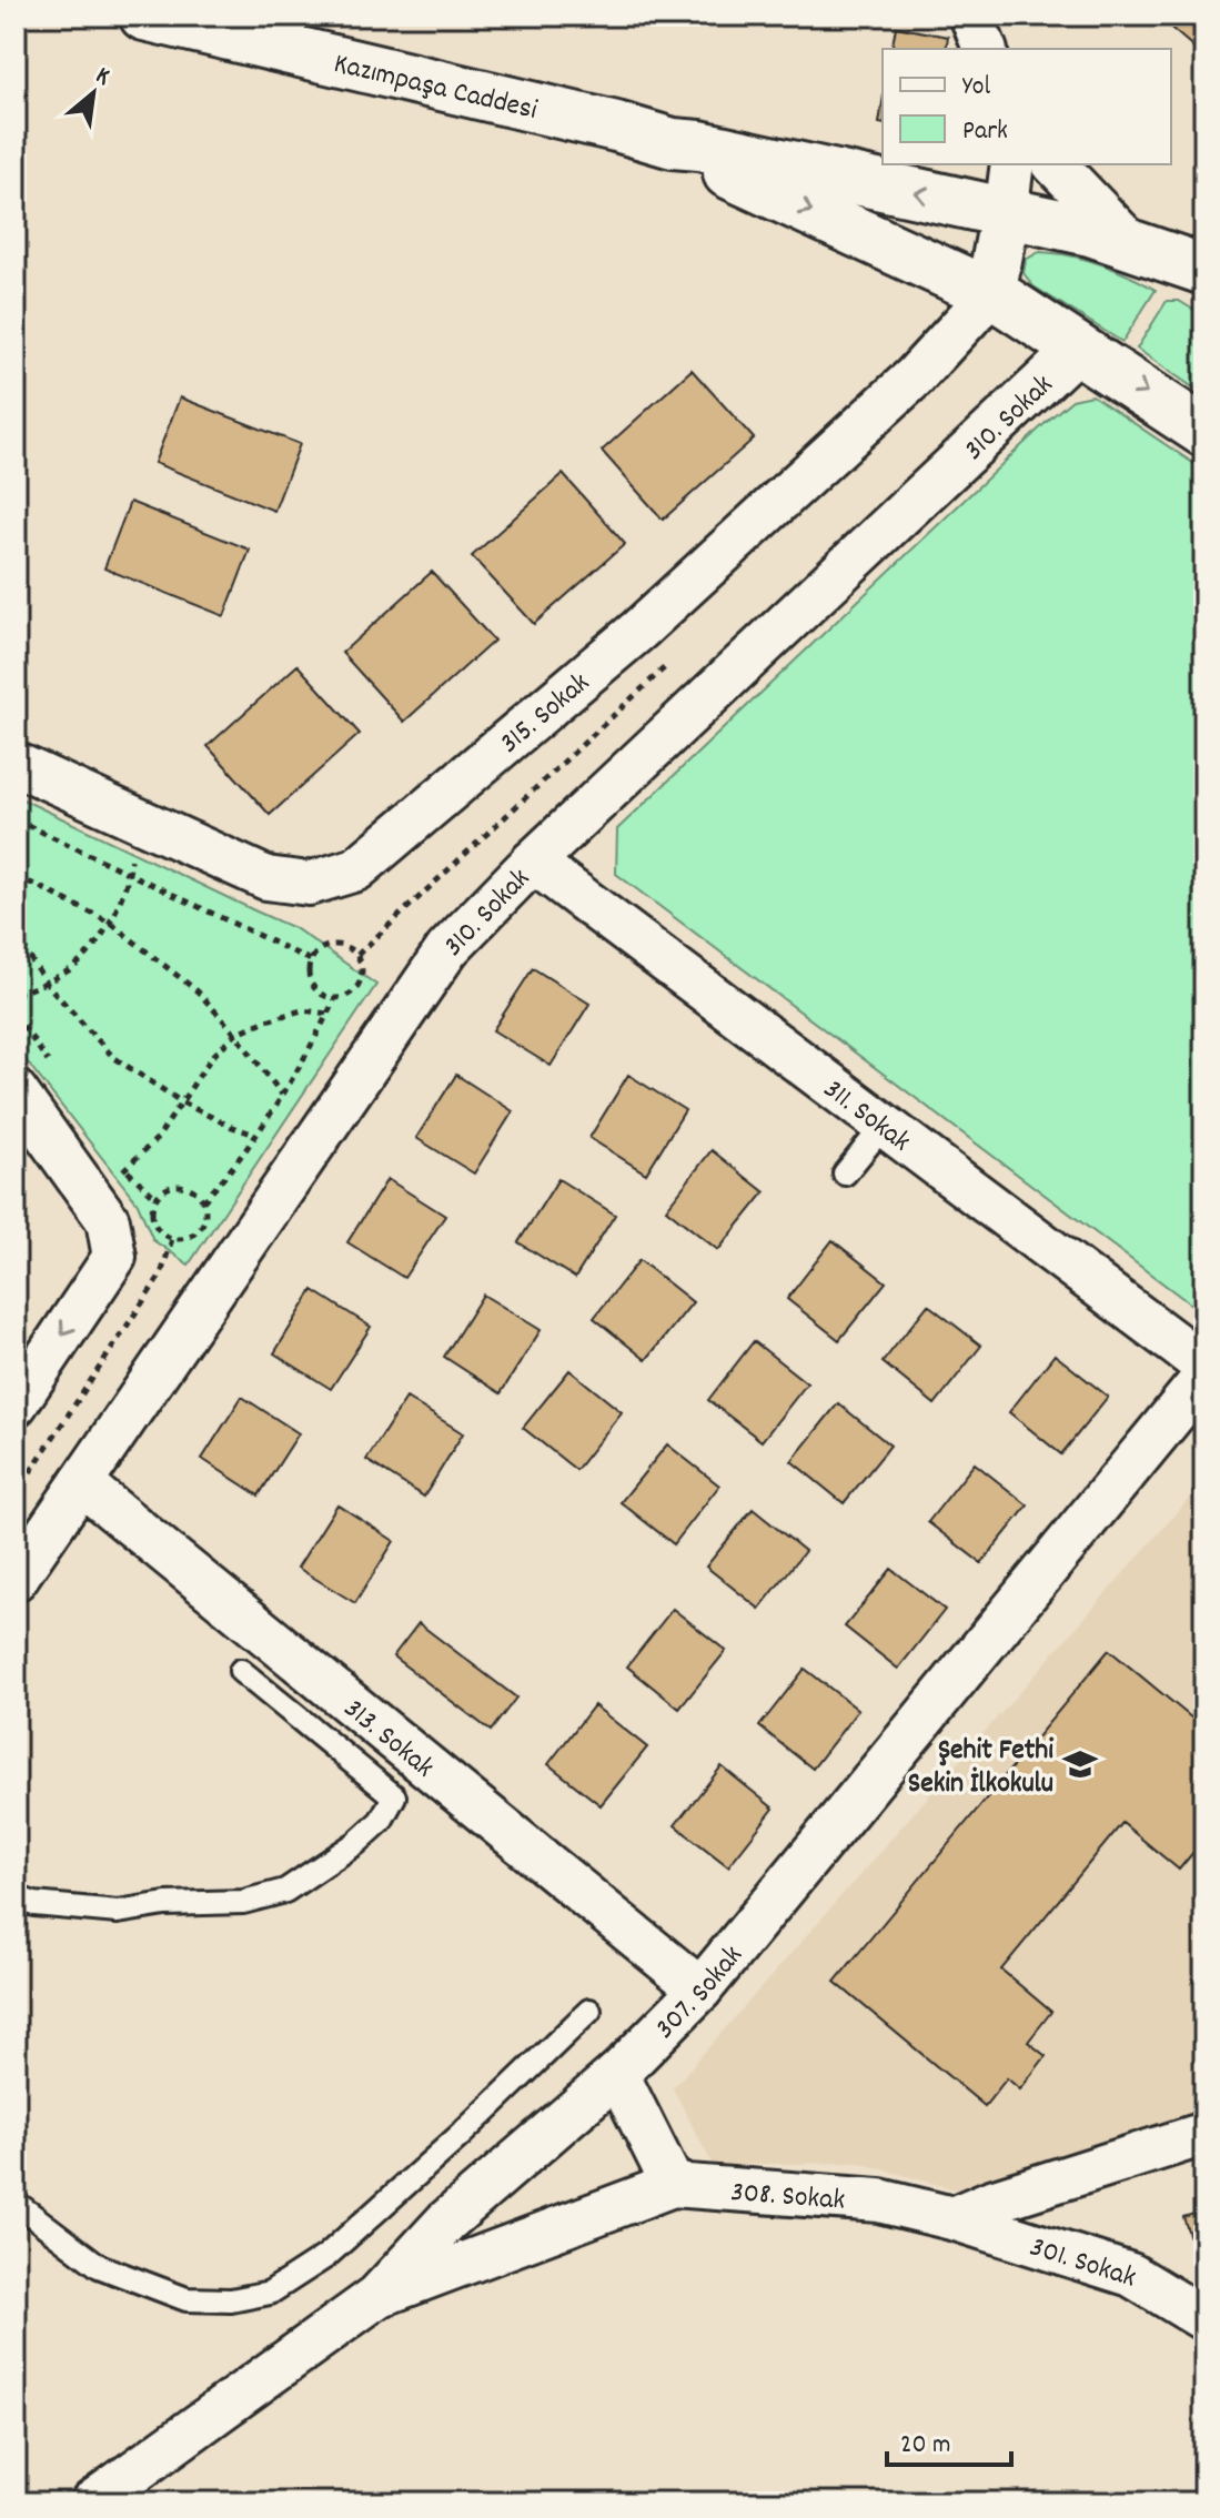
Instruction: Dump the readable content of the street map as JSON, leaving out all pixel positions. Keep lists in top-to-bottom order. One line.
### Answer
{"streets":{"main road":["Kazımpaşa Caddesi"],"street":["310. Sokak","315. Sokak","311. Sokak","313. Sokak","307. Sokak","308. Sokak","301. Sokak"]},"crossings":[["Kazımpaşa Caddesi","310. Sokak"],["Kazımpaşa Caddesi","315. Sokak"],["310. Sokak","311. Sokak"],["310. Sokak","313. Sokak"],["313. Sokak","307. Sokak"],["307. Sokak","308. Sokak"],["308. Sokak","301. Sokak"]],"places":{"school or university":["Şehit Fethi Sekin İlkokulu"]},"legend":["Yol","Park"],"scale_bar":"20 m","north":"top right"}
